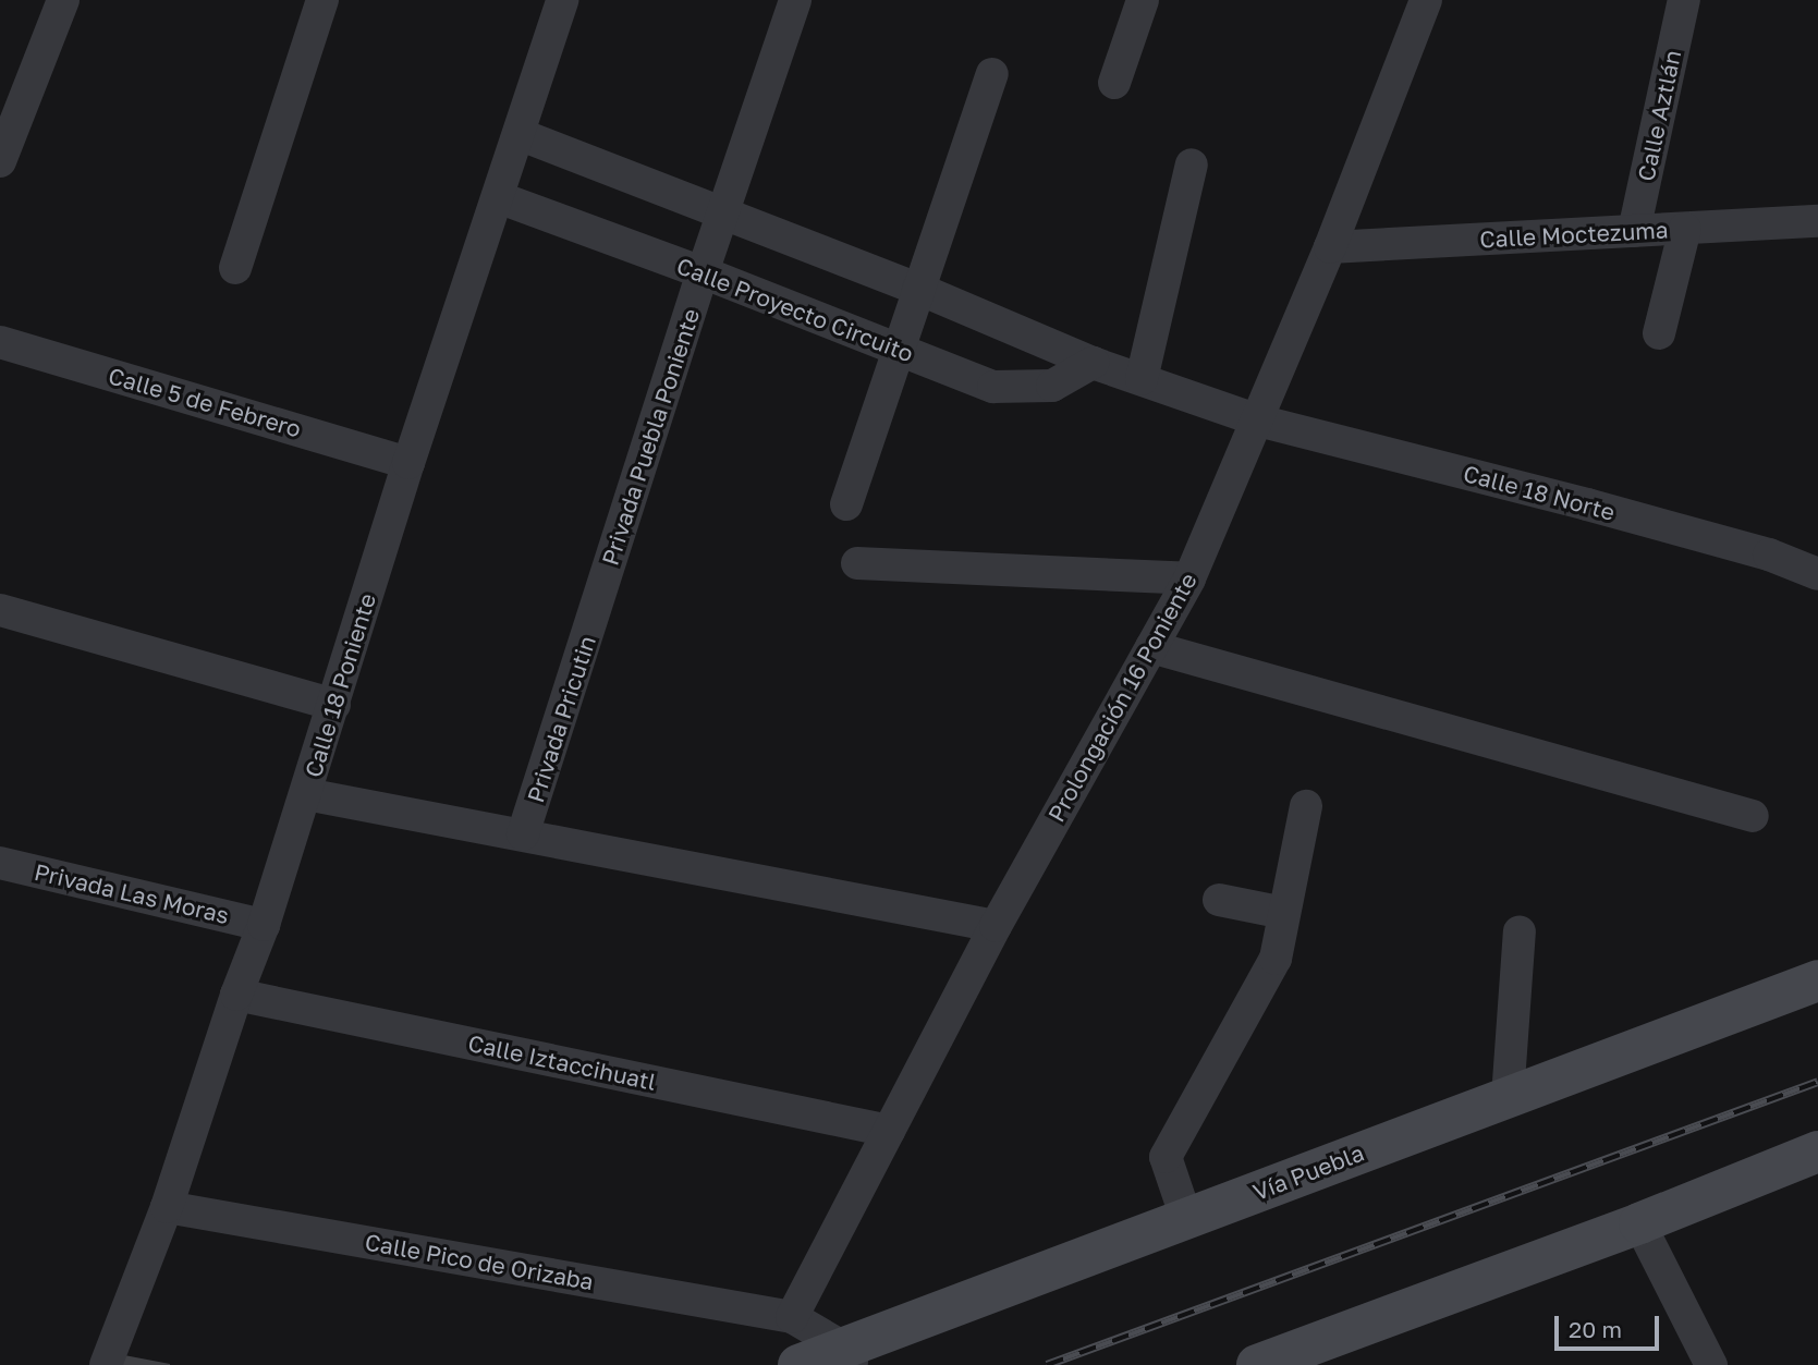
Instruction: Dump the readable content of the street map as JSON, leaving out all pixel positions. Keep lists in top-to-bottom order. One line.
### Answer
{"streets":{"main road":["Vía Puebla"],"street":["Calle Aztlán","Calle Moctezuma","Calle Proyecto Circuito","Calle 5 de Febrero","Privada Puebla Poniente","Calle 18 Norte","Calle 18 Poniente","Prolongación 16 Poniente","Privada Pricutin","Privada Las Moras","Calle Iztaccihuatl","Calle Pico de Orizaba"]},"crossings":[["Calle Aztlán","Calle Moctezuma"],["Calle Moctezuma","Prolongación 16 Poniente"],["Calle Proyecto Circuito","Privada Puebla Poniente"],["Calle Proyecto Circuito","Calle 18 Poniente"],["Calle 5 de Febrero","Calle 18 Poniente"],["Privada Puebla Poniente","Privada Pricutin"],["Calle 18 Norte","Prolongación 16 Poniente"],["Calle 18 Poniente","Privada Las Moras"],["Calle 18 Poniente","Calle Iztaccihuatl"],["Calle 18 Poniente","Calle Pico de Orizaba"],["Prolongación 16 Poniente","Calle Iztaccihuatl"],["Prolongación 16 Poniente","Calle Pico de Orizaba"]],"scale_bar":"20 m"}
